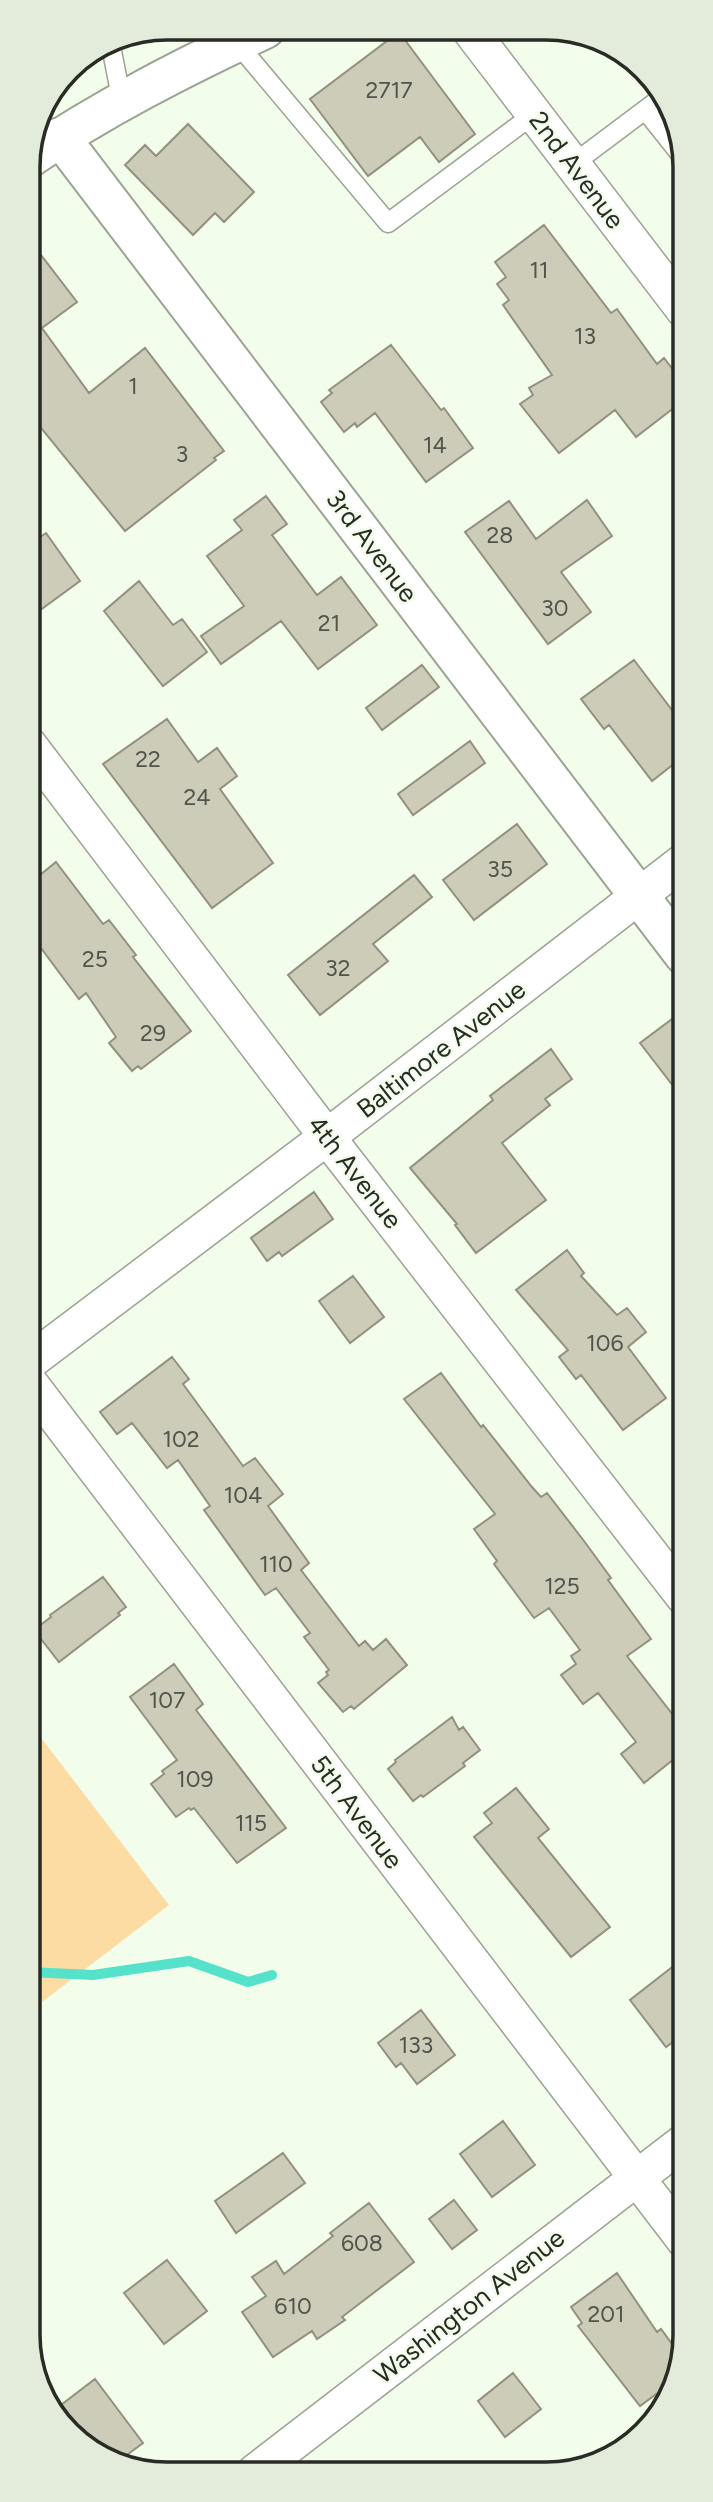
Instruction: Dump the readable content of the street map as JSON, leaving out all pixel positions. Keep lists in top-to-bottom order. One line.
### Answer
{"streets":{"street":["2nd Avenue","3rd Avenue","Baltimore Avenue","4th Avenue","5th Avenue","Washington Avenue"]},"crossings":[["3rd Avenue","Baltimore Avenue"],["Baltimore Avenue","4th Avenue"],["5th Avenue","Washington Avenue"]],"house_numbers":["2717","11","13","1","14","3","28","30","21","22","24","35","25","32","29","106","102","104","110","125","107","109","115","133","608","610","201"]}
